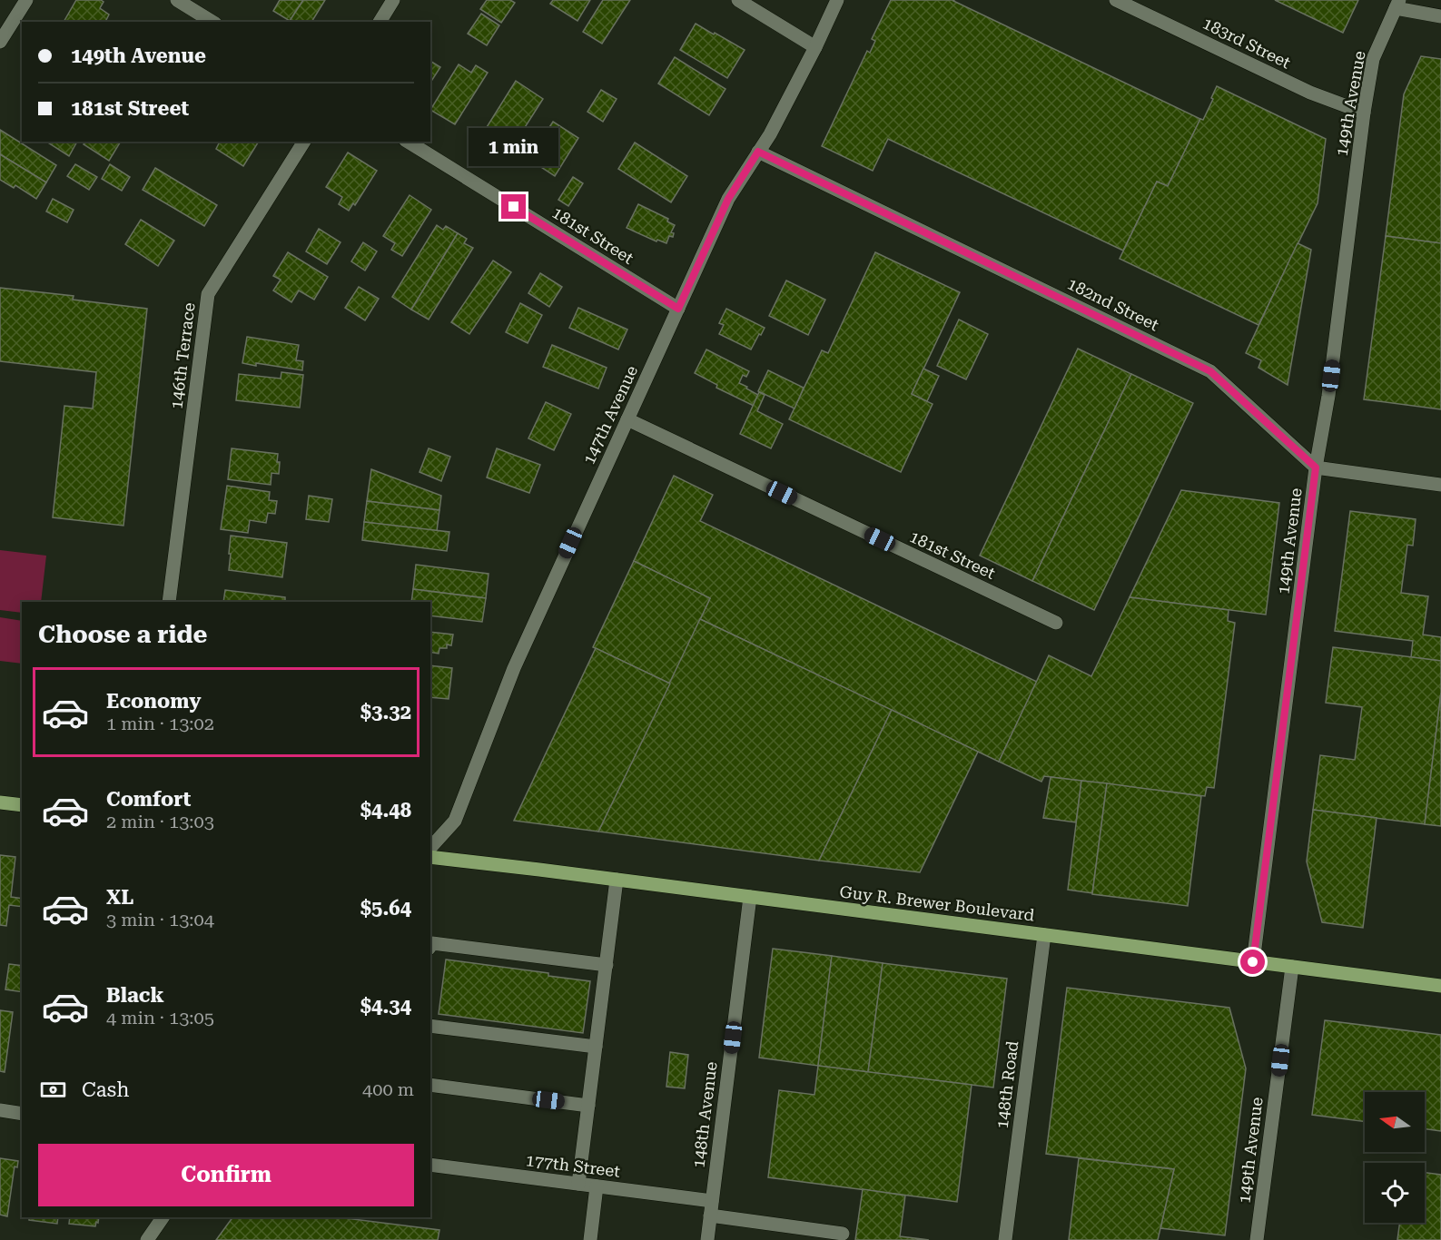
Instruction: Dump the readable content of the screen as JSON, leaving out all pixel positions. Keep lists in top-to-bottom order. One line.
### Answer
{"streets":{"main road":["Guy R. Brewer Boulevard"],"street":["183rd Street","149th Avenue","181st Street","182nd Street","146th Terrace","147th Avenue","148th Road","148th Avenue","177th Street"]},"crossings":[["183rd Street","149th Avenue"],["149th Avenue","182nd Street"],["149th Avenue","Guy R. Brewer Boulevard"],["181st Street","147th Avenue"],["182nd Street","147th Avenue"],["Guy R. Brewer Boulevard","148th Road"],["Guy R. Brewer Boulevard","148th Avenue"],["148th Avenue","177th Street"]],"north":"left","page":{"banner":["149th Avenue","181st Street"],"bubble":"1 min","heading":"Choose a ride","list":[{"name":"Economy","note":"1 min · 13:02","value":"$3.32"},{"name":"Comfort","note":"2 min · 13:03","value":"$4.48"},{"name":"XL","note":"3 min · 13:04","value":"$5.64"},{"name":"Black","note":"4 min · 13:05","value":"$4.34"}],"pay":["Cash","400 m"],"buttons":"Confirm"}}
